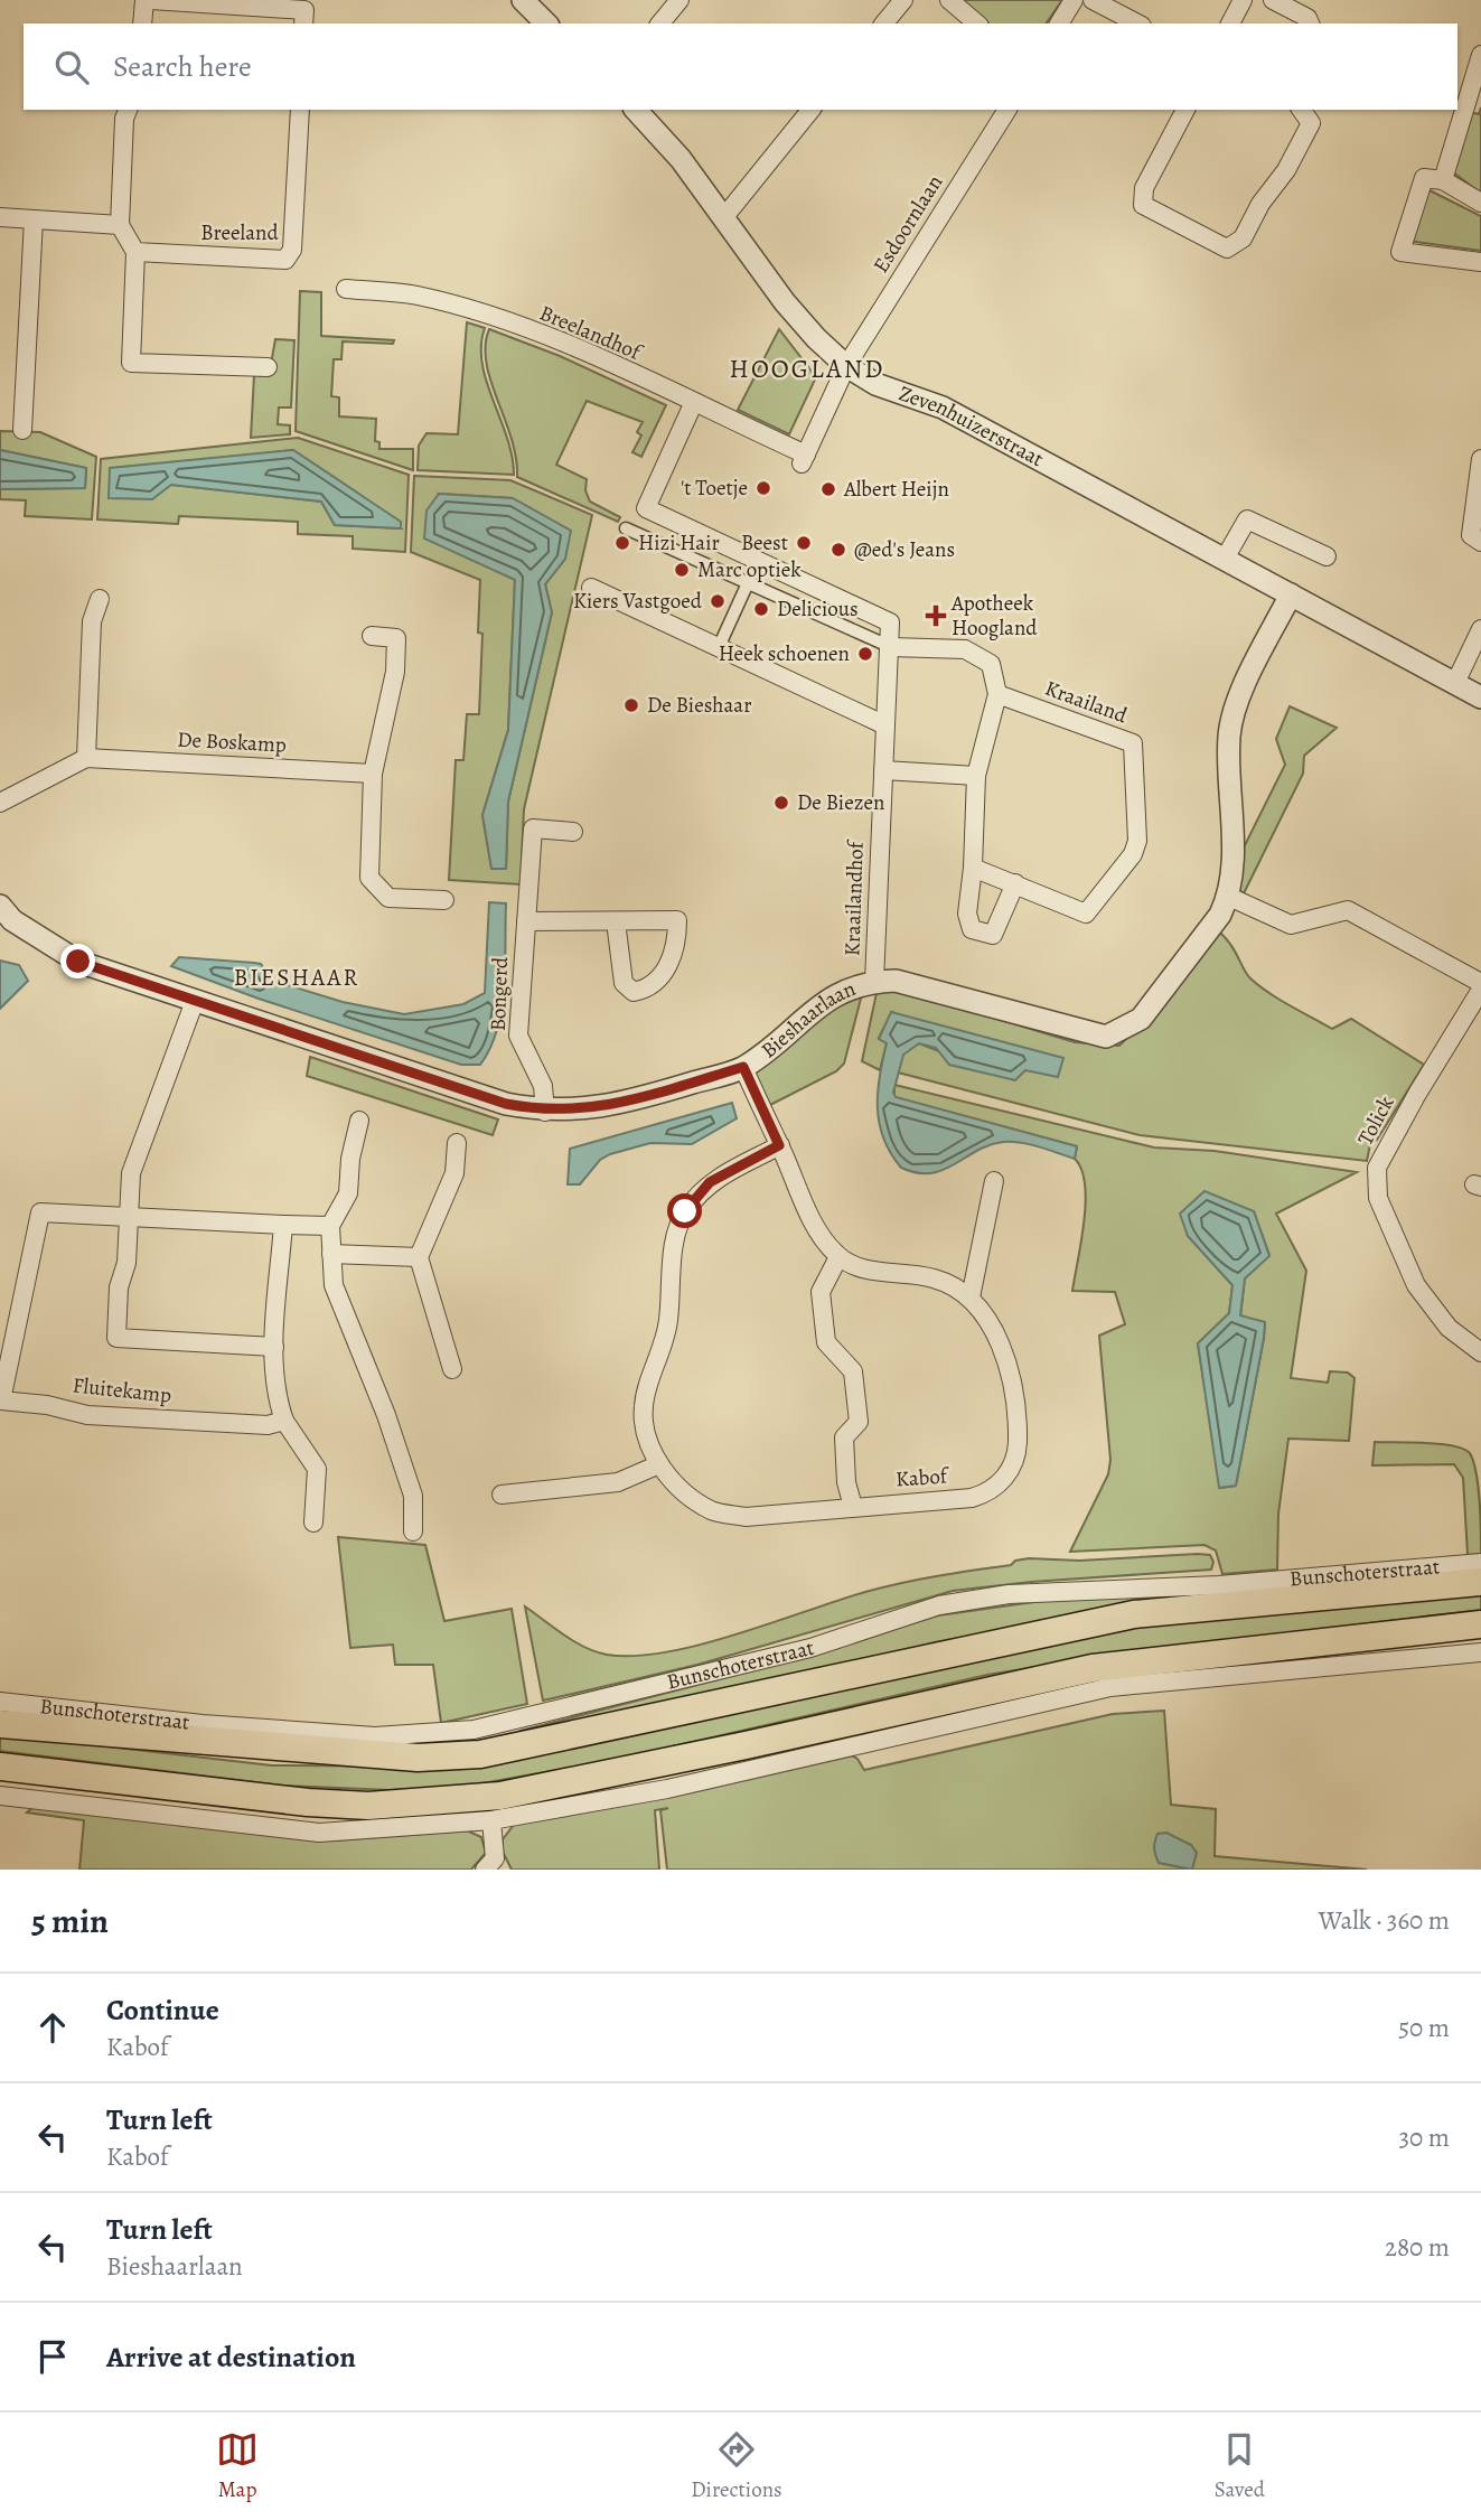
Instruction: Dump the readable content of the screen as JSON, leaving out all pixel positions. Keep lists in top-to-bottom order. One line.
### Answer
{"streets":{"main road":["Bunschoterstraat"],"street":["Esdoornlaan","Breeland","Breelandhof","Zevenhuizerstraat","Kraailand","De Boskamp","Kraailandhof","Bongerd","Bieshaarlaan","Tolick","Fluitekamp","Kabof"]},"crossings":[["Esdoornlaan","Breelandhof"],["Esdoornlaan","Zevenhuizerstraat"],["Breelandhof","Zevenhuizerstraat"],["Zevenhuizerstraat","Bieshaarlaan"],["Kraailandhof","Bieshaarlaan"],["Bongerd","Bieshaarlaan"]],"districts":["HOOGLAND","BIESHAAR"],"places":{"other":["'t Toetje","Albert Heijn","Hizi Hair","Beest","@ed's Jeans","Marc optiek","Kiers Vastgoed","Delicious","Heek schoenen","De Bieshaar","De Biezen"],"health":["Apotheek Hoogland"]},"page":{"search":"Search here","heading":["5 min","Walk · 360 m"],"list":[["Continue","Kabof","50 m"],["Turn left","Kabof","30 m"],["Turn left","Bieshaarlaan","280 m"],"Arrive at destination"],"nav":["Map","Directions","Saved"]}}
